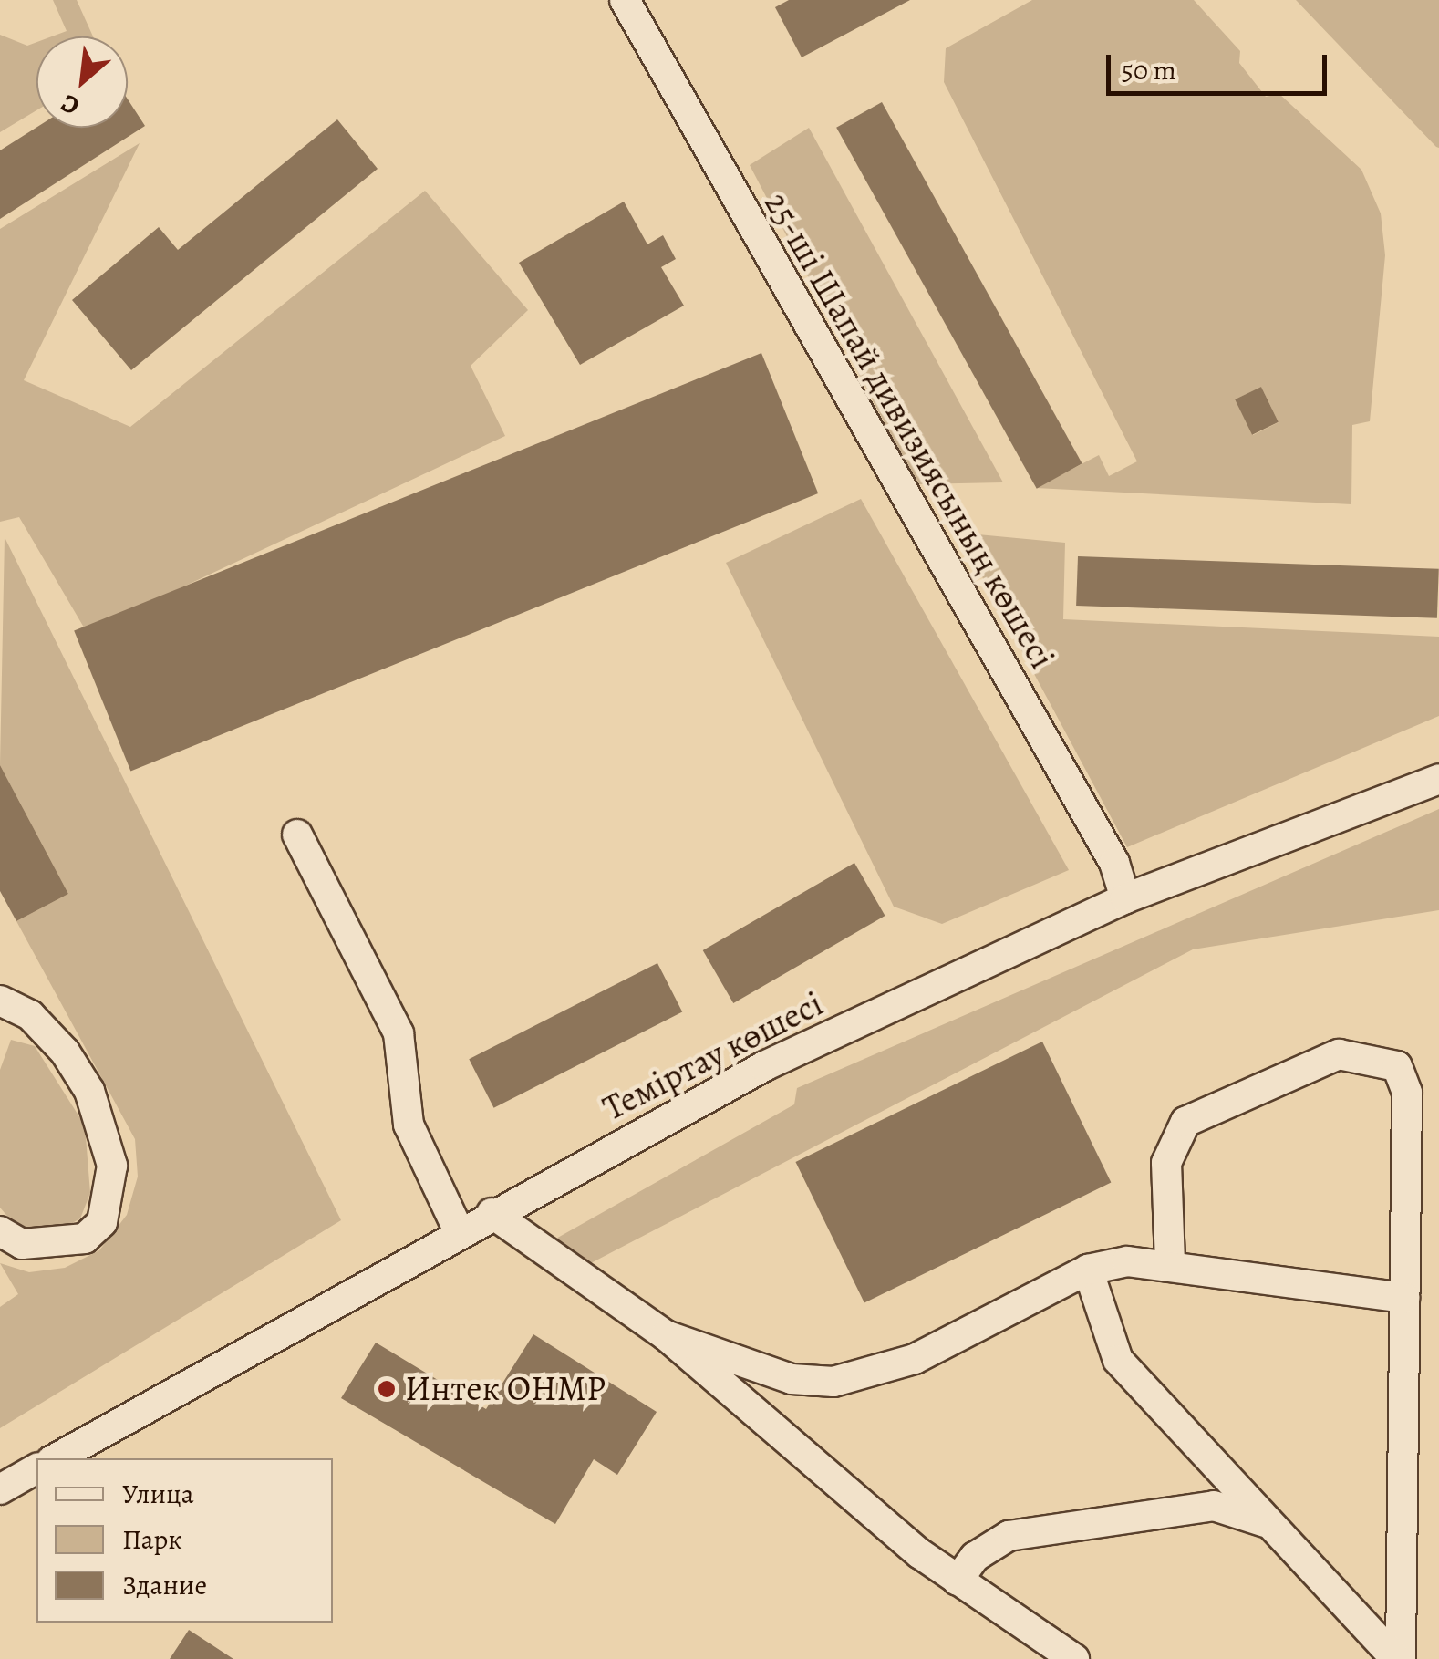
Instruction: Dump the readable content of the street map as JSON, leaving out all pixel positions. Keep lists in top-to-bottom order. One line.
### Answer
{"streets":{"street":["25-ші Шапай дивизиясының көшесі","Теміртау көшесі"]},"crossings":[["25-ші Шапай дивизиясының көшесі","Теміртау көшесі"]],"places":["Интек ОНМР"],"legend":["Улица","Парк","Здание"],"scale_bar":"50 m","north":"bottom left"}
